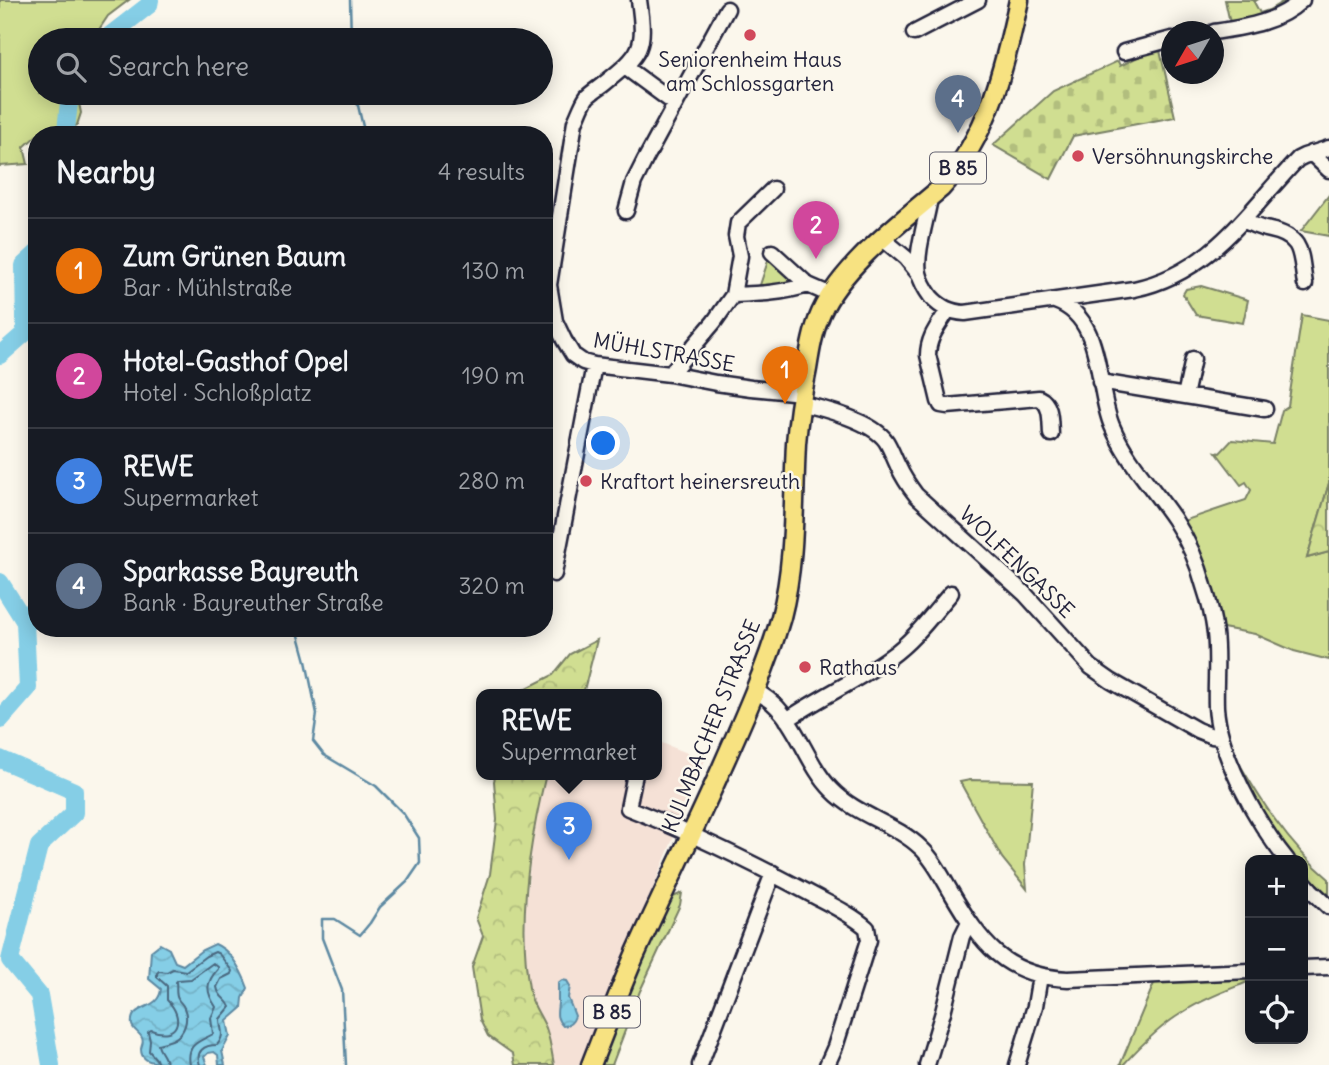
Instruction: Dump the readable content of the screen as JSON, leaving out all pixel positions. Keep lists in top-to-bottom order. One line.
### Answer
{"streets":{"main road":["B 85","KULMBACHER STRASSE"],"street":["MÜHLSTRASSE","WOLFENGASSE"]},"crossings":[["B 85","KULMBACHER STRASSE"],["MÜHLSTRASSE","WOLFENGASSE"],["MÜHLSTRASSE","KULMBACHER STRASSE"],["WOLFENGASSE","KULMBACHER STRASSE"]],"places":["Seniorenheim Haus am Schlossgarten","Versöhnungskirche","Kraftort heinersreuth","Rathaus"],"north":"bottom left","page":{"search":"Search here","pins":["4","2","1","3"],"heading":["Nearby","4 results"],"list":[{"mark":"1","name":"Zum Grünen Baum","note":"Bar · Mühlstraße","value":"130 m"},{"mark":"2","name":"Hotel-Gasthof Opel","note":"Hotel · Schloßplatz","value":"190 m"},{"mark":"3","name":"REWE","note":"Supermarket","value":"280 m"},{"mark":"4","name":"Sparkasse Bayreuth","note":"Bank · Bayreuther Straße","value":"320 m"}],"popup":["REWE","Supermarket"],"map_buttons":["+","−"]}}
